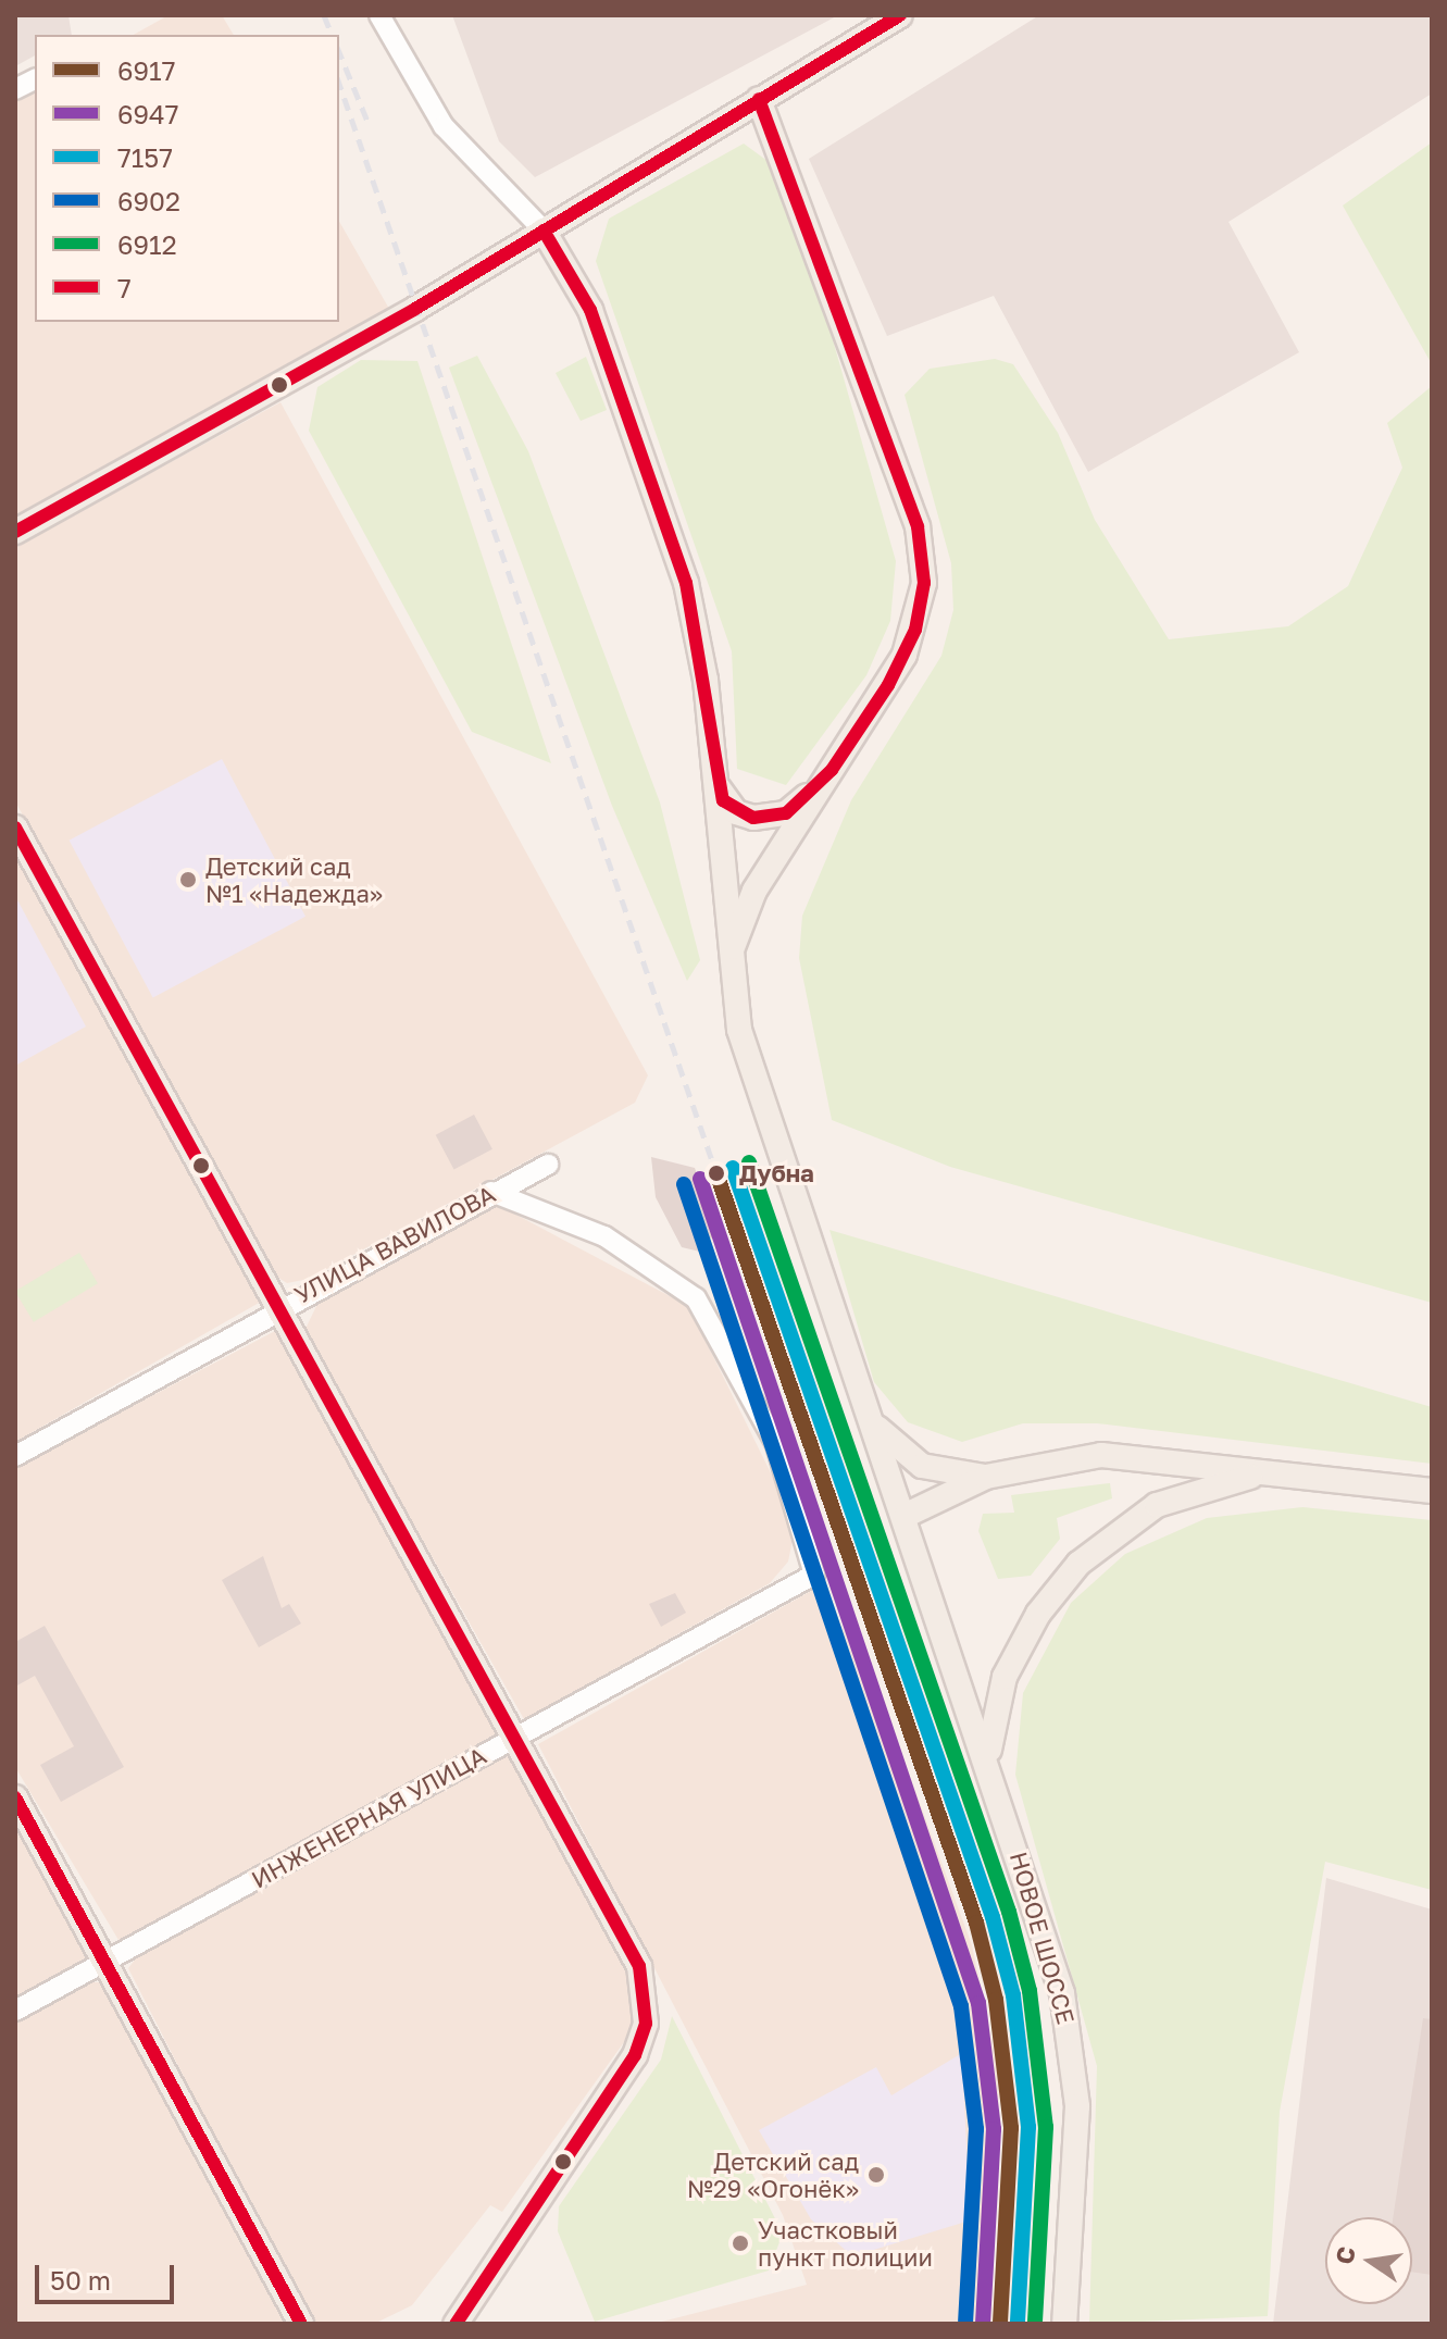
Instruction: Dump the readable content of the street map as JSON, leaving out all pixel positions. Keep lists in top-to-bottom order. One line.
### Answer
{"streets":{"main road":["НОВОЕ ШОССЕ"],"street":["УЛИЦА ВАВИЛОВА","ИНЖЕНЕРНАЯ УЛИЦА"]},"crossings":[["УЛИЦА ВАВИЛОВА","ИНЖЕНЕРНАЯ УЛИЦА"]],"places":["Детский сад №1 «Надежда»","Дубна","Детский сад №29 «Огонёк»","Участковый пункт полиции"],"lines":["transit line 7","transit line 6912","transit line 7157","transit line 6917","transit line 6947","transit line 6902"],"legend":["6917","6947","7157","6902","6912","7"],"scale_bar":"50 m","north":"left"}
